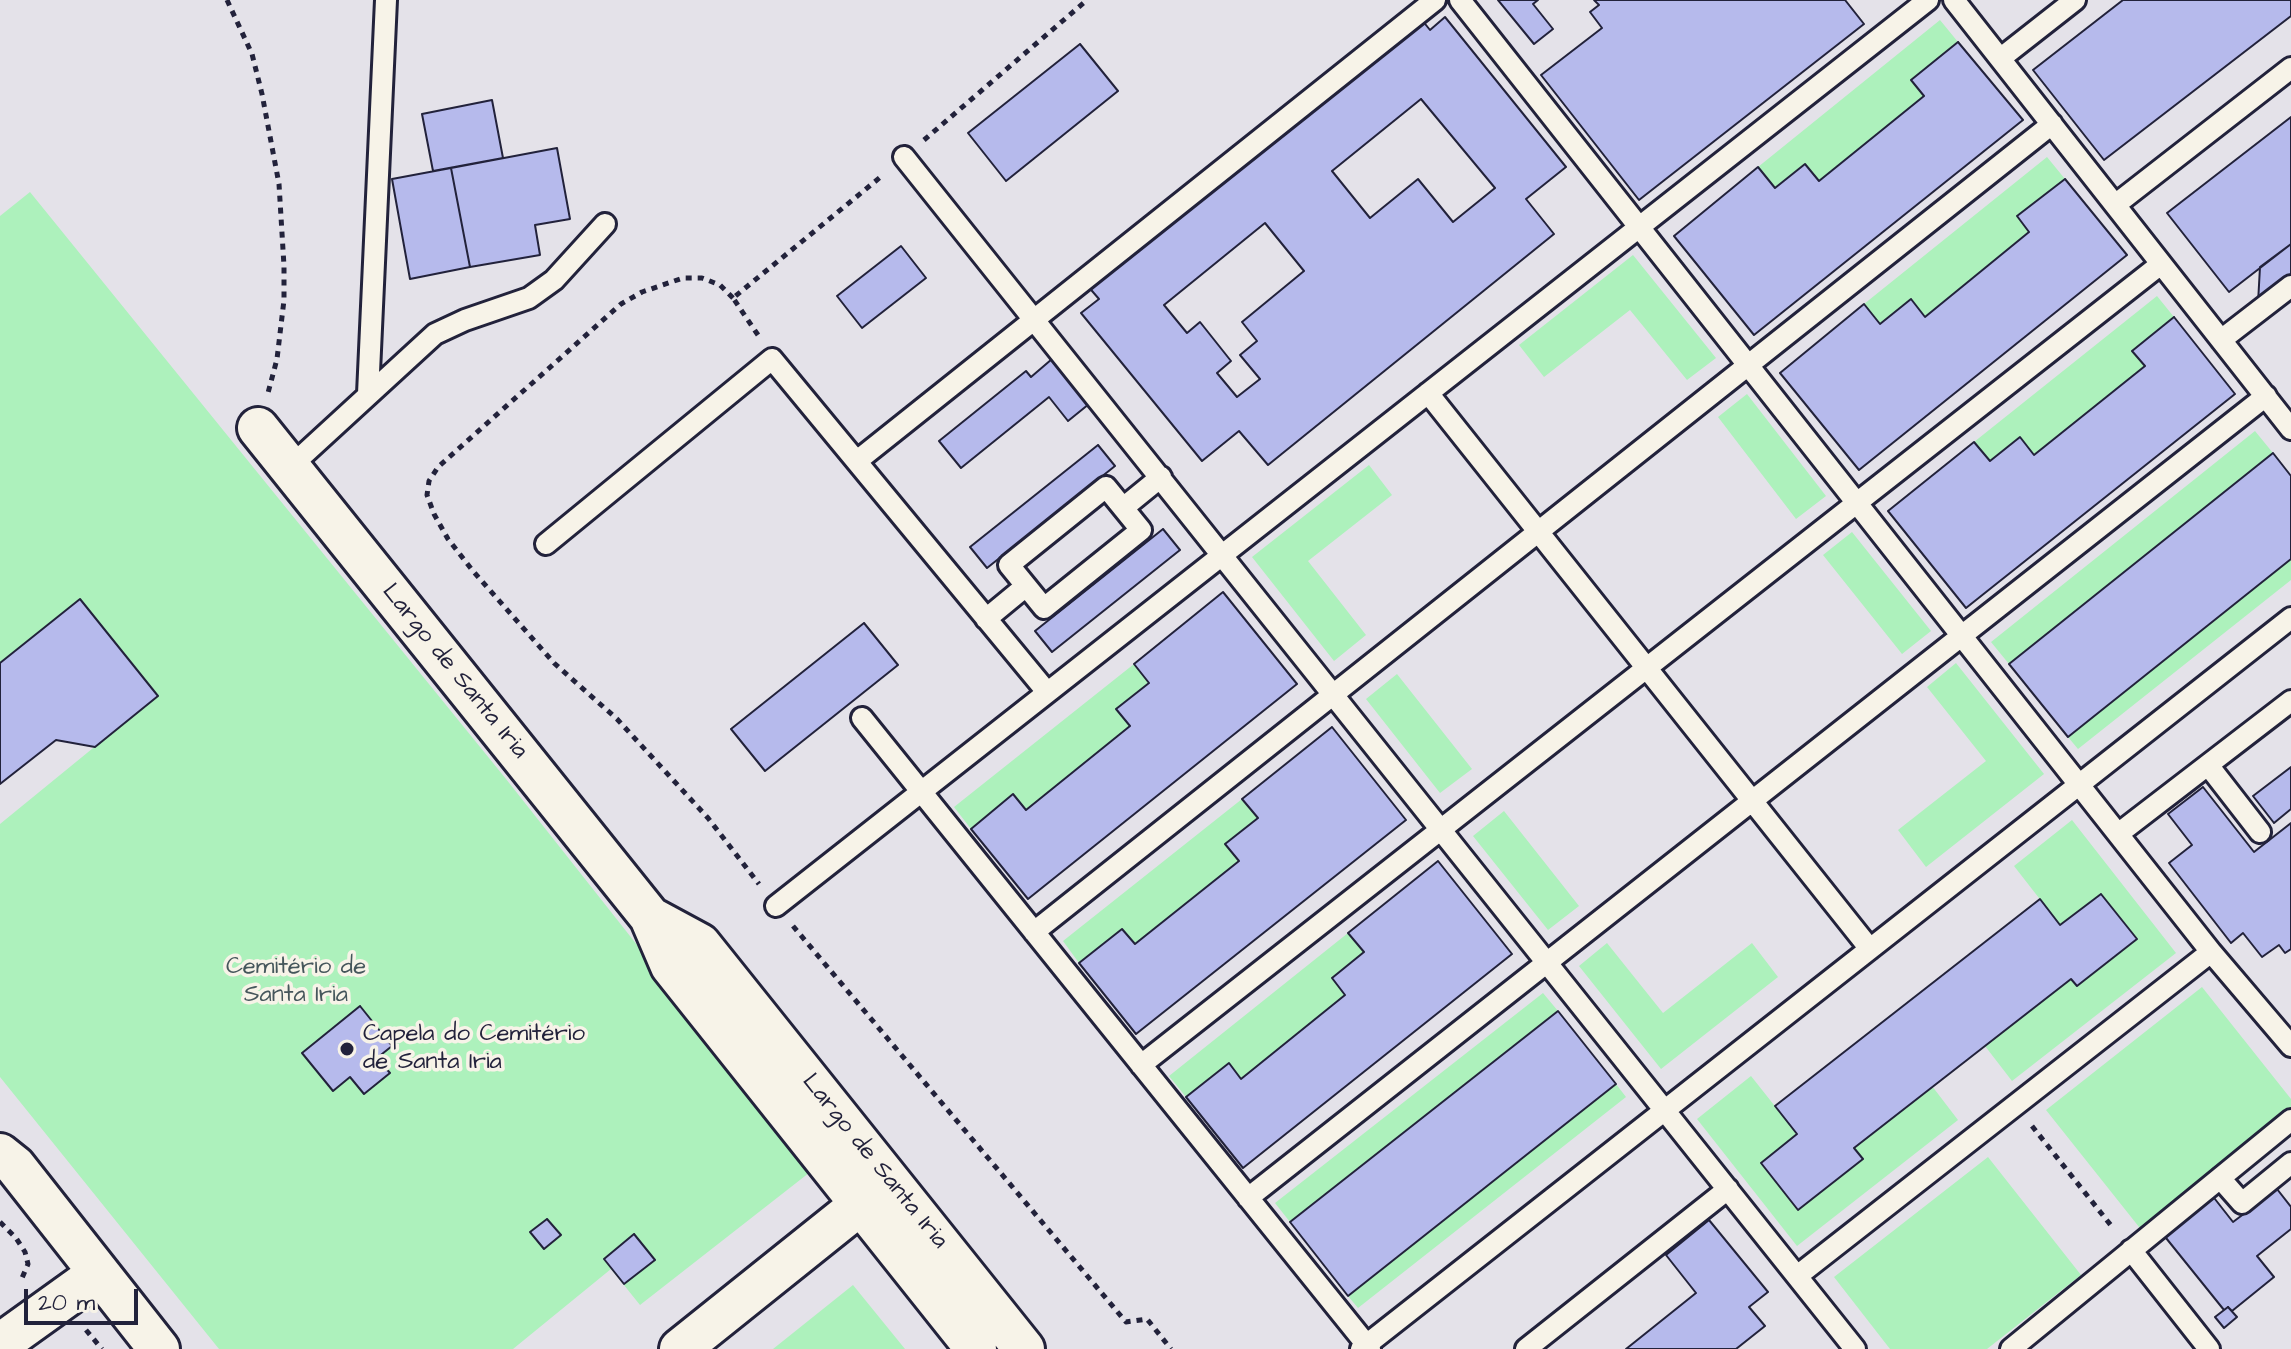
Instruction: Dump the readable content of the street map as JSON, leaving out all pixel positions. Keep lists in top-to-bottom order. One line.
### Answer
{"streets":{"street":["Largo de Santa Iria"]},"parks":["Cemitério de Santa Iria"],"places":["Capela do Cemitério de Santa Iria"],"scale_bar":"20 m"}
